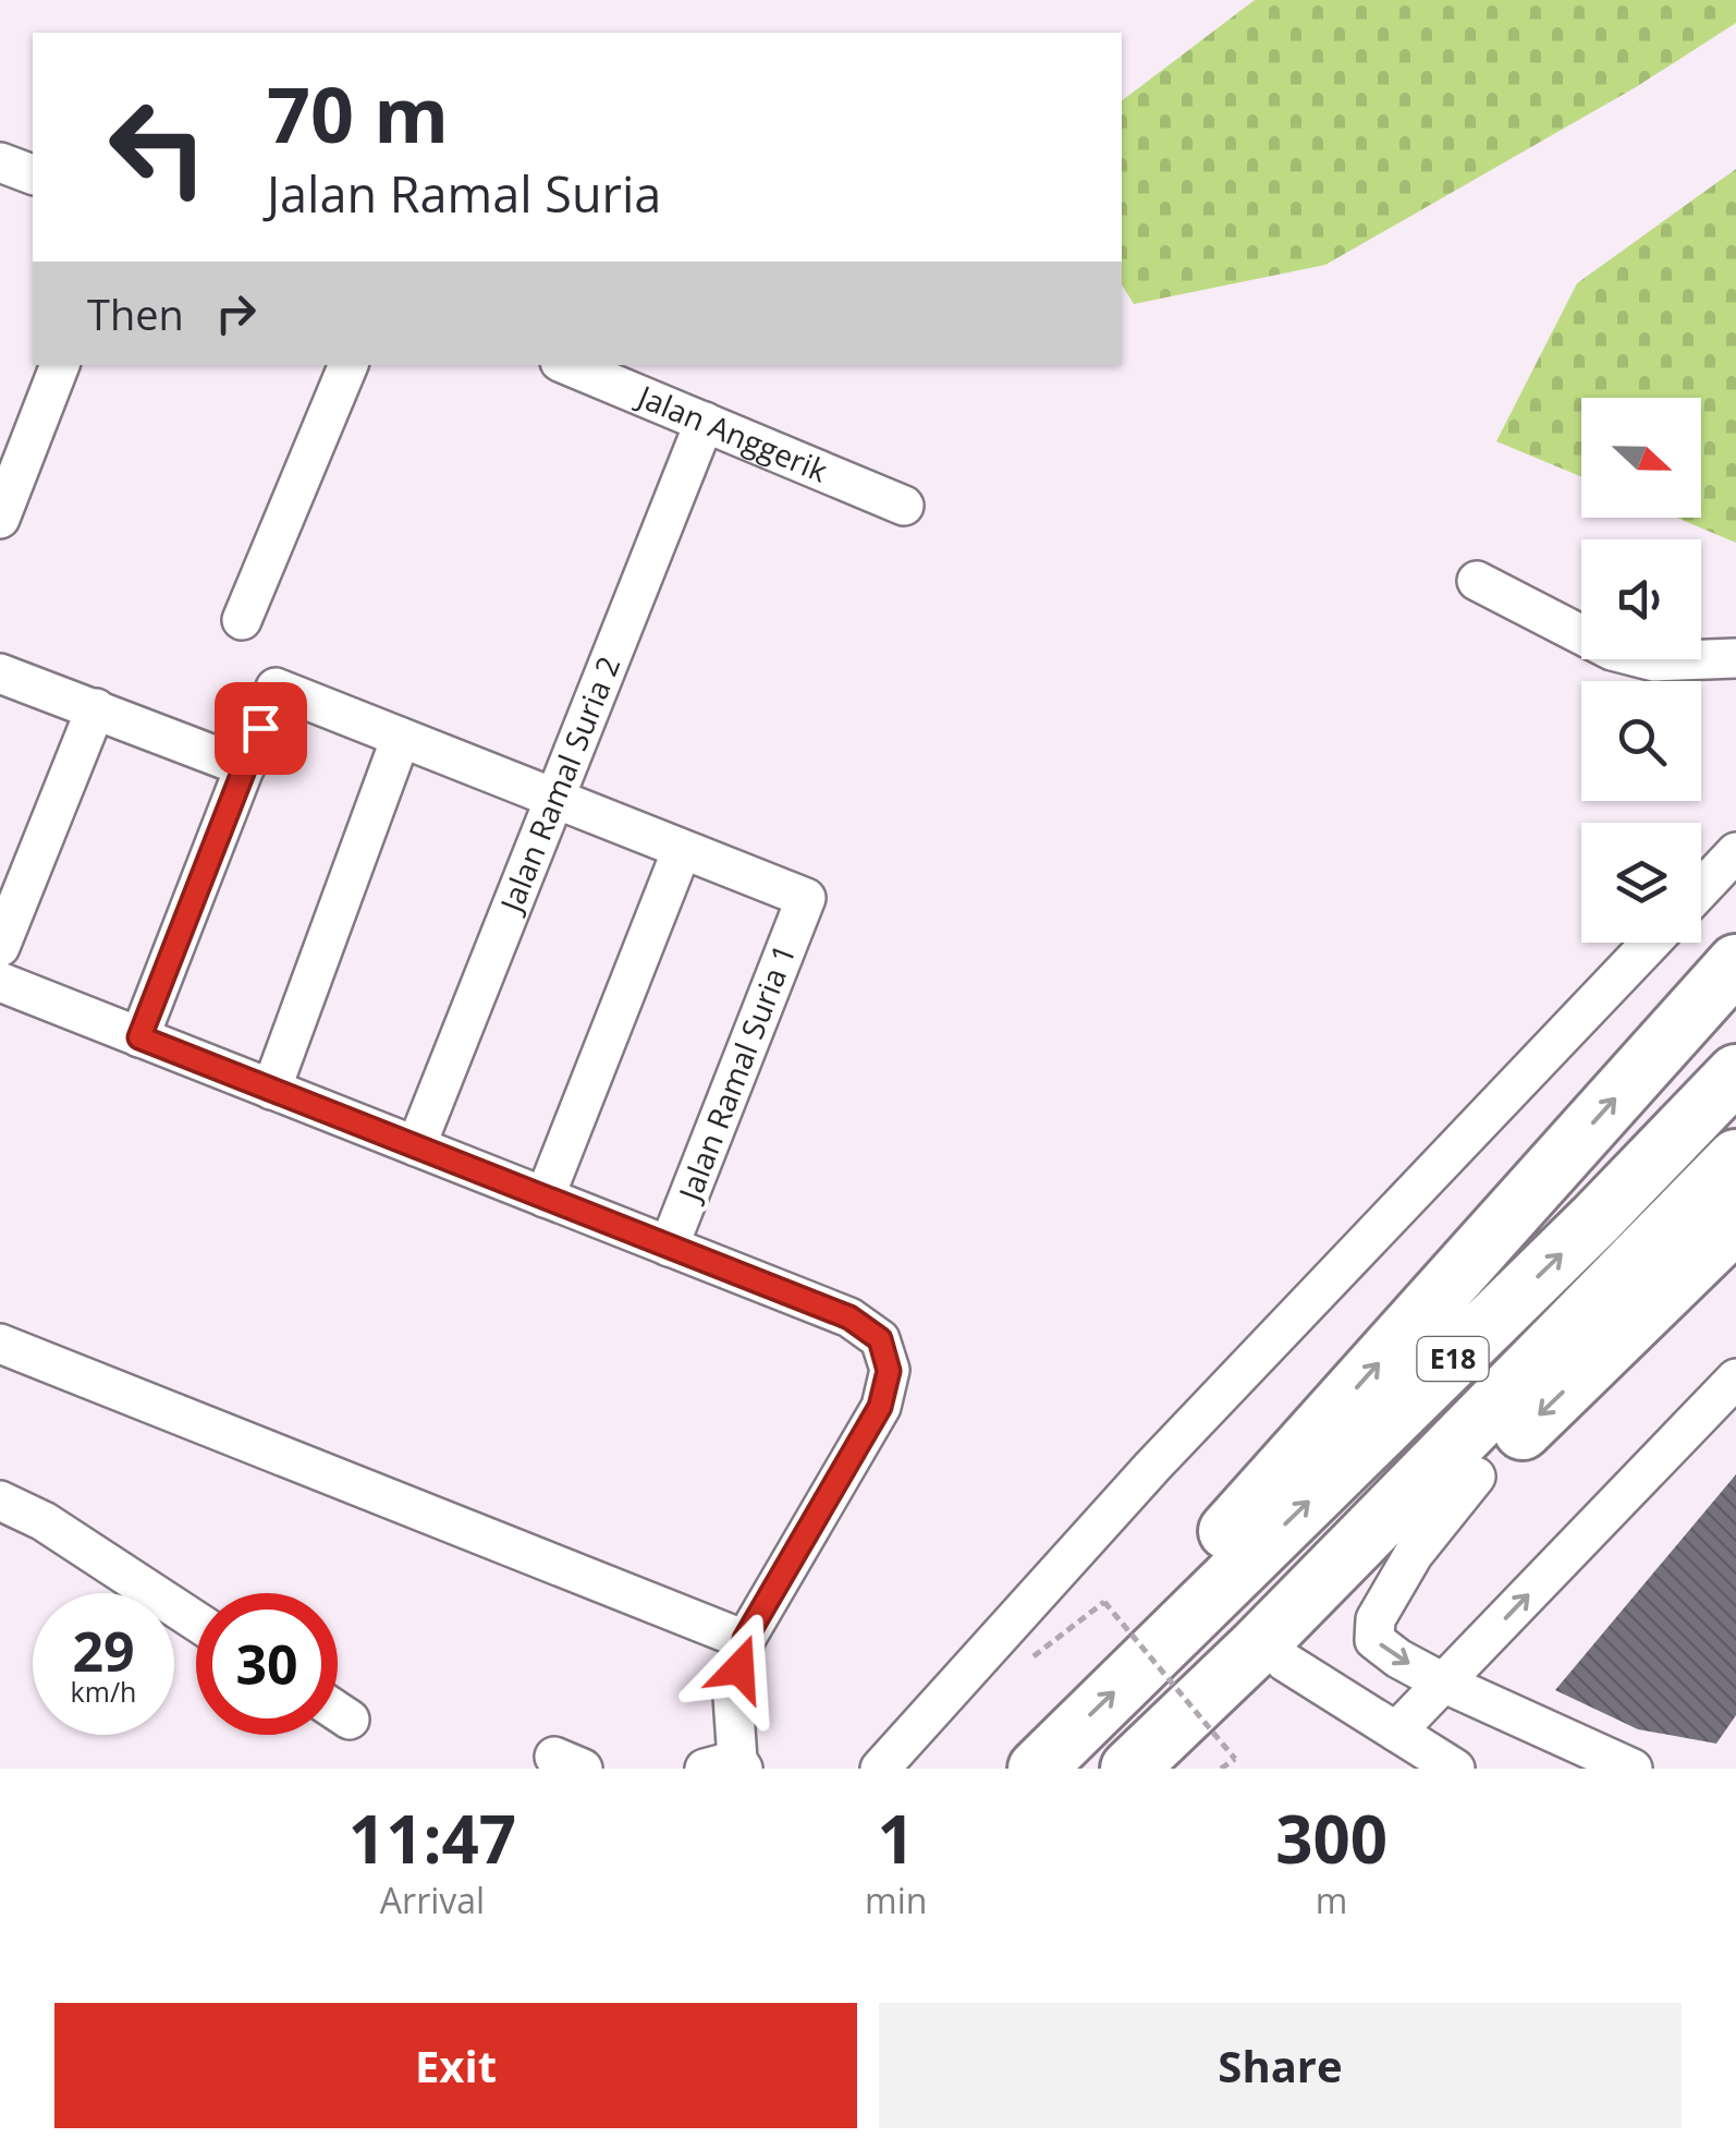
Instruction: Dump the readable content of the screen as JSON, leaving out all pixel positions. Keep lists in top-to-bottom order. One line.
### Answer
{"streets":{"highway":["E18"],"street":["Jalan Anggerik","Jalan Ramal Suria 2","Jalan Ramal Suria 1"]},"crossings":[["Jalan Anggerik","Jalan Ramal Suria 2"]],"north":"right","page":{"turn":["70 m","Jalan Ramal Suria"],"then":"Then","speed":"29 km/h","limit":"30","eta":["11:47","Arrival","1","min","300","m"],"buttons":["Exit","Share"]}}
